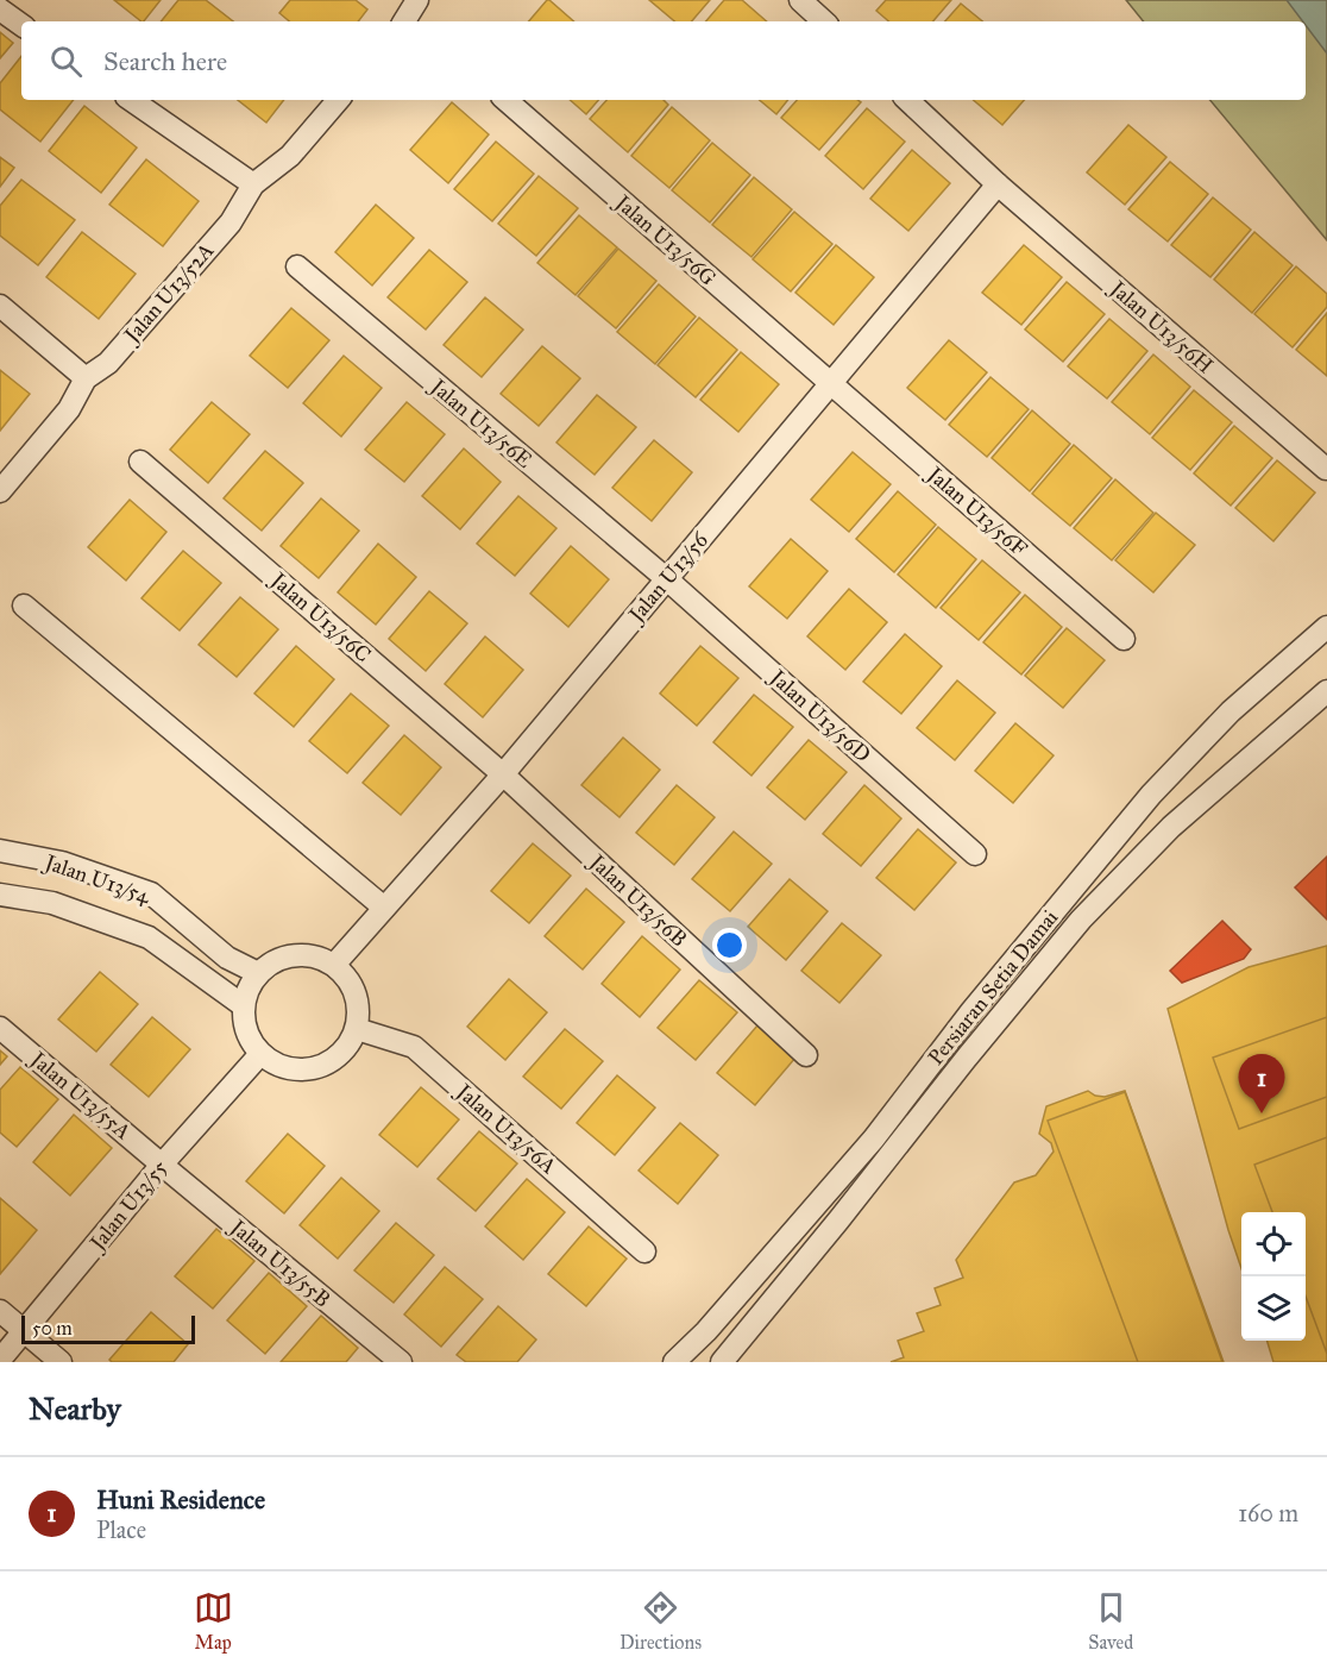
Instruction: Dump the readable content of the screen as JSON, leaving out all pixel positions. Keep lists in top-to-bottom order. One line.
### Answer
{"streets":{"street":["Jalan U13/56G","Jalan U13/52A","Jalan U13/56H","Jalan U13/56E","Jalan U13/56F","Jalan U13/56","Jalan U13/56C","Jalan U13/56D","Jalan U13/54","Jalan U13/56B","Persiaran Setia Damai","Jalan U13/55A","Jalan U13/56A","Jalan U13/55","Jalan U13/55B"]},"crossings":[["Jalan U13/56G","Jalan U13/56F"],["Jalan U13/56G","Jalan U13/56"],["Jalan U13/56H","Jalan U13/56"],["Jalan U13/56E","Jalan U13/56"],["Jalan U13/56E","Jalan U13/56D"],["Jalan U13/56F","Jalan U13/56"],["Jalan U13/56","Jalan U13/56C"],["Jalan U13/56","Jalan U13/56D"],["Jalan U13/56","Jalan U13/54"],["Jalan U13/56","Jalan U13/56B"],["Jalan U13/56","Jalan U13/56A"],["Jalan U13/56","Jalan U13/55"],["Jalan U13/56C","Jalan U13/56B"],["Jalan U13/54","Jalan U13/56A"],["Jalan U13/54","Jalan U13/55"],["Jalan U13/55A","Jalan U13/55"],["Jalan U13/55A","Jalan U13/55B"],["Jalan U13/56A","Jalan U13/55"],["Jalan U13/55","Jalan U13/55B"]],"scale_bar":"50 m","page":{"search":"Search here","pins":"1","scale":"50 m","heading":"Nearby","list":[{"mark":"1","name":"Huni Residence","note":"Place","value":"160 m"}],"nav":["Map","Directions","Saved"]}}
